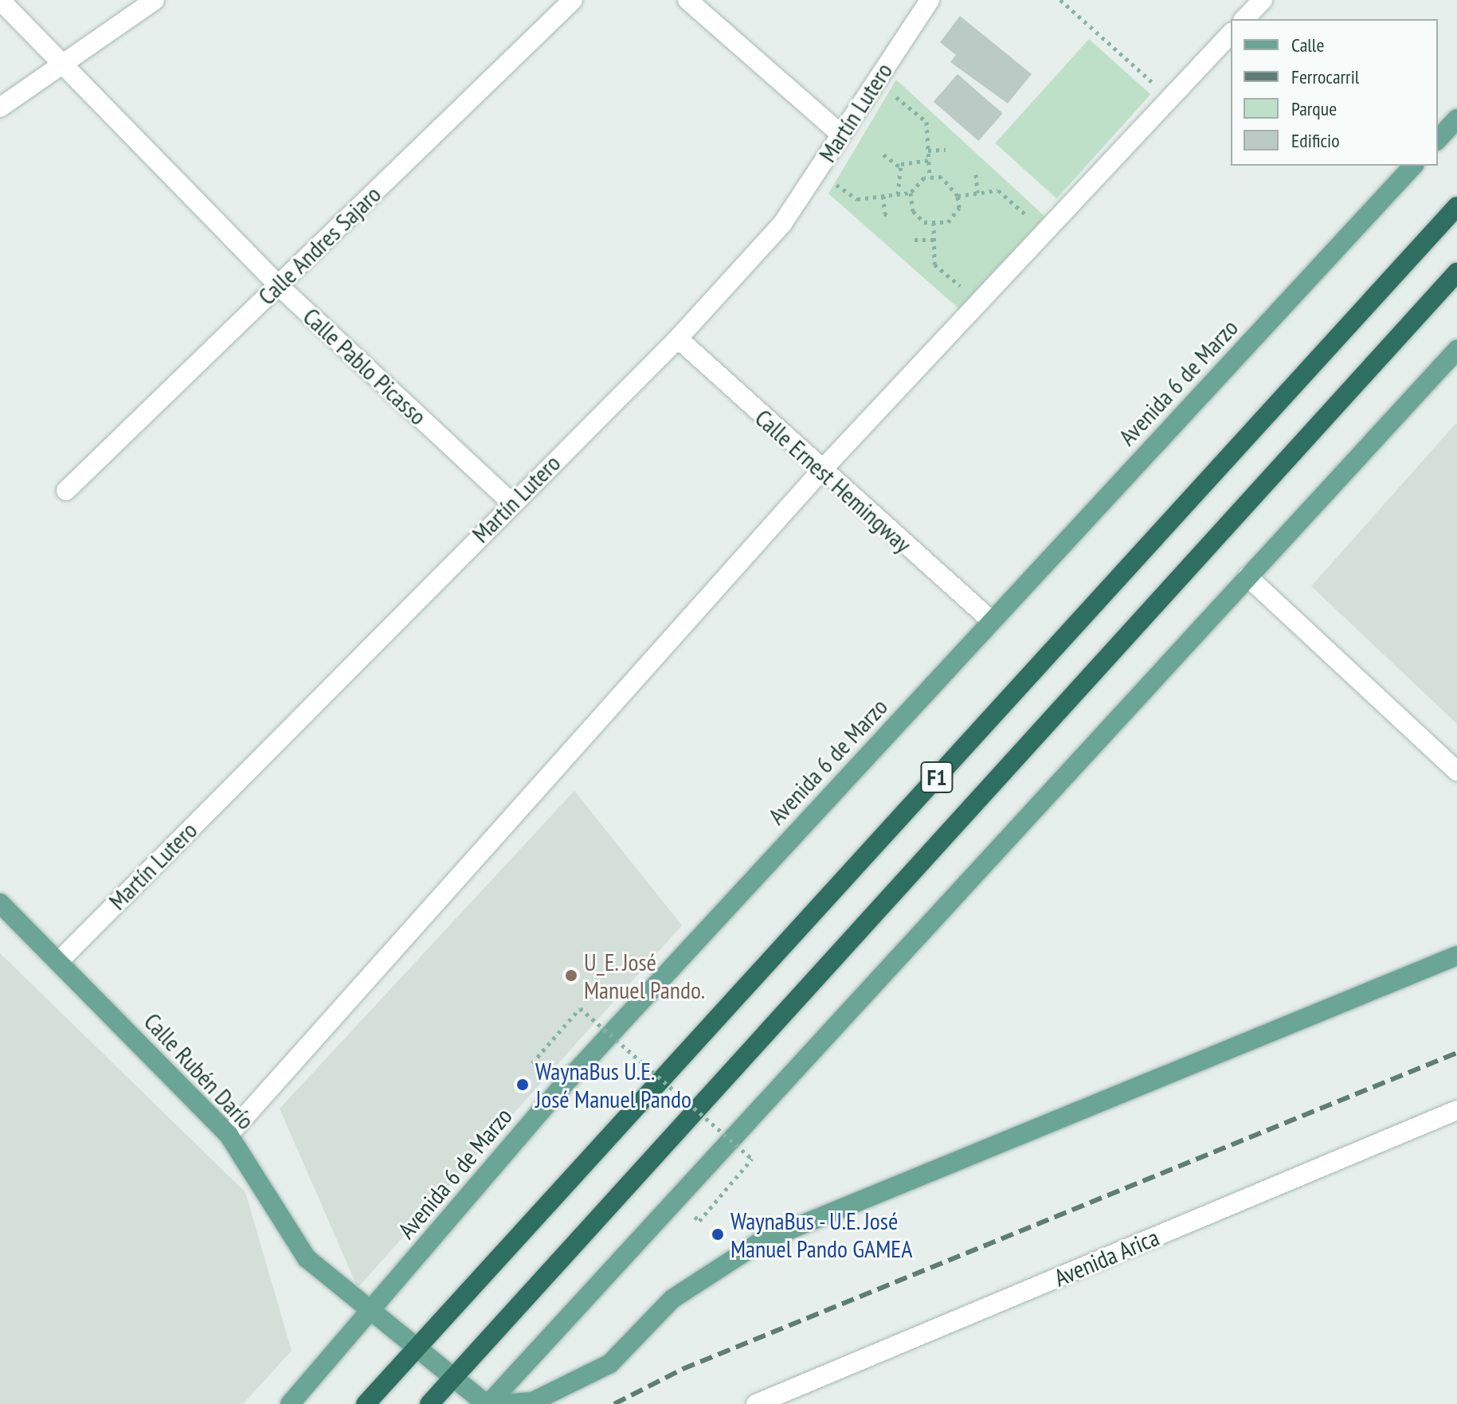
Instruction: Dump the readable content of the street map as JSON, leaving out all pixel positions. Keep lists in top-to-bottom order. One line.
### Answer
{"streets":{"highway":["F1"],"main road":["Avenida 6 de Marzo","Calle Rubén Darío"],"street":["Martín Lutero","Calle Andres Sajaro","Calle Pablo Picasso","Calle Ernest Hemingway","Avenida Arica"]},"crossings":[["Martín Lutero","Calle Pablo Picasso"],["Martín Lutero","Calle Ernest Hemingway"],["Martín Lutero","Calle Rubén Darío"],["Calle Andres Sajaro","Calle Pablo Picasso"],["Avenida 6 de Marzo","Calle Ernest Hemingway"],["Avenida 6 de Marzo","Calle Rubén Darío"],["F1","Calle Rubén Darío"]],"places":["U_E. José Manuel Pando.","WaynaBus U.E. José Manuel Pando","WaynaBus - U.E. José Manuel Pando GAMEA"],"legend":["Calle","Ferrocarril","Parque","Edificio"]}
